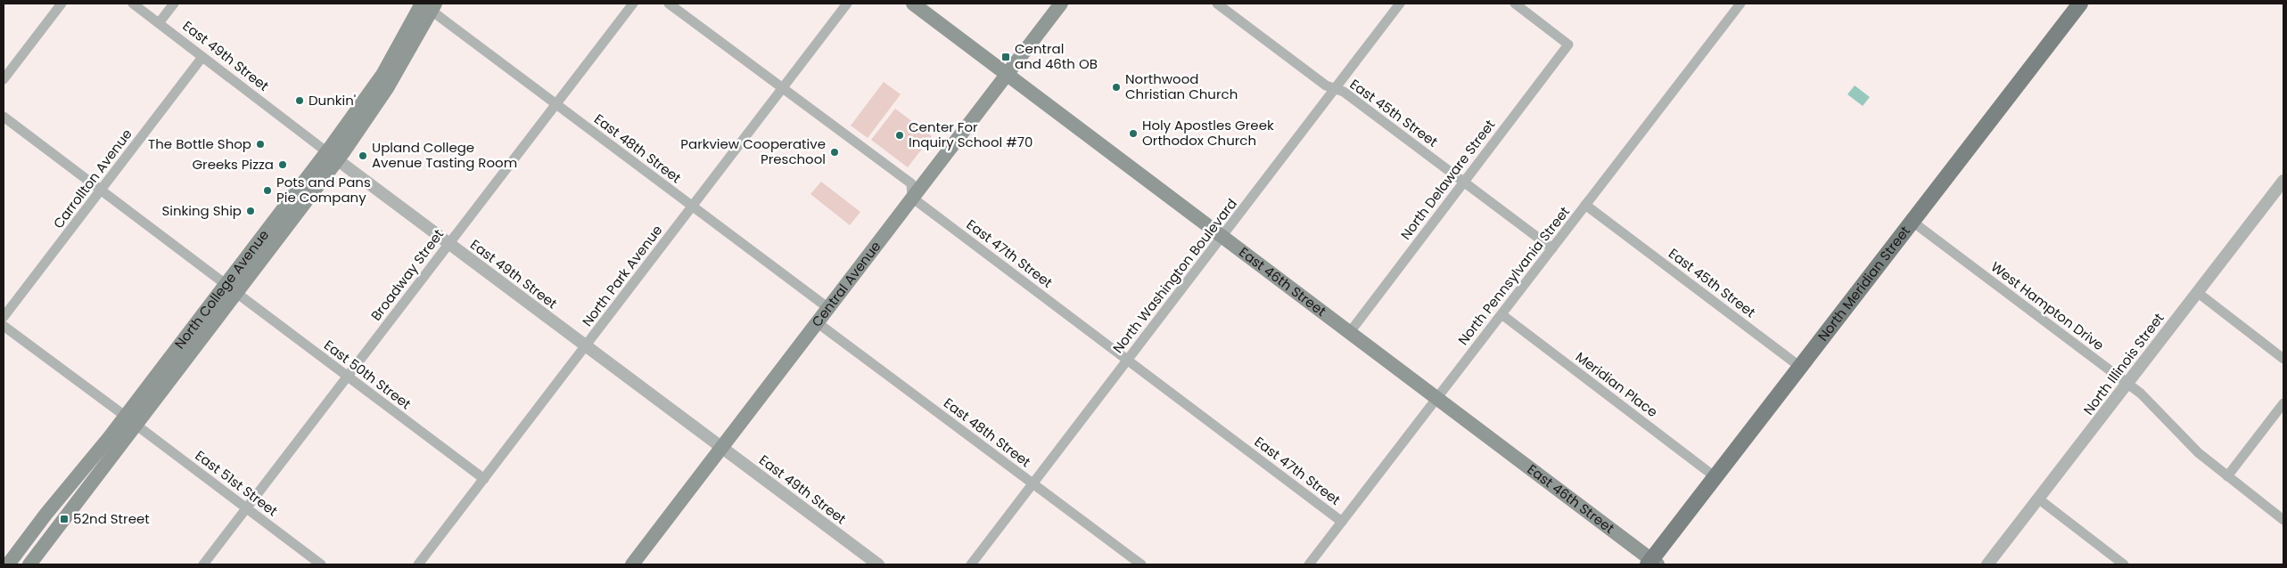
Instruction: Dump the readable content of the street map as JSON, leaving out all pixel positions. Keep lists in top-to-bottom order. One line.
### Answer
{"streets":{"main road":["East 46th Street","Central Avenue","North Meridian Street","North College Avenue"],"street":["East 49th Street","East 45th Street","East 48th Street","Carrollton Avenue","North Delaware Street","East 47th Street","Broadway Street","North Park Avenue","North Washington Boulevard","North Pennsylvania Street","West Hampton Drive","North Illinois Street","East 50th Street","Meridian Place","East 51st Street"]},"crossings":[["East 49th Street","Carrollton Avenue"],["East 49th Street","Broadway Street"],["East 49th Street","North Park Avenue"],["East 49th Street","Central Avenue"],["East 49th Street","North College Avenue"],["East 45th Street","North Delaware Street"],["East 45th Street","North Washington Boulevard"],["East 45th Street","North Pennsylvania Street"],["East 45th Street","North Meridian Street"],["East 48th Street","Broadway Street"],["East 48th Street","North Park Avenue"],["East 48th Street","North Washington Boulevard"],["East 48th Street","Central Avenue"],["East 48th Street","North College Avenue"],["Carrollton Avenue","East 50th Street"],["North Delaware Street","East 46th Street"],["East 47th Street","North Washington Boulevard"],["East 47th Street","North Pennsylvania Street"],["East 47th Street","Central Avenue"],["Broadway Street","East 50th Street"],["Broadway Street","East 51st Street"],["North Park Avenue","East 50th Street"],["North Washington Boulevard","East 46th Street"],["North Pennsylvania Street","East 46th Street"],["North Pennsylvania Street","Meridian Place"],["East 46th Street","Central Avenue"],["East 46th Street","North Meridian Street"],["North Meridian Street","West Hampton Drive"],["North Meridian Street","Meridian Place"],["North College Avenue","East 50th Street"],["North College Avenue","East 51st Street"],["West Hampton Drive","North Illinois Street"]],"places":{"transit":["Central and 46th OB","52nd Street"],"other":["Northwood Christian Church","Dunkin'","Holy Apostles Greek Orthodox Church","Center For Inquiry School #70","The Bottle Shop","Parkview Cooperative Preschool","Upland College Avenue Tasting Room","Greeks Pizza","Pots and Pans Pie Company","Sinking Ship"]}}
